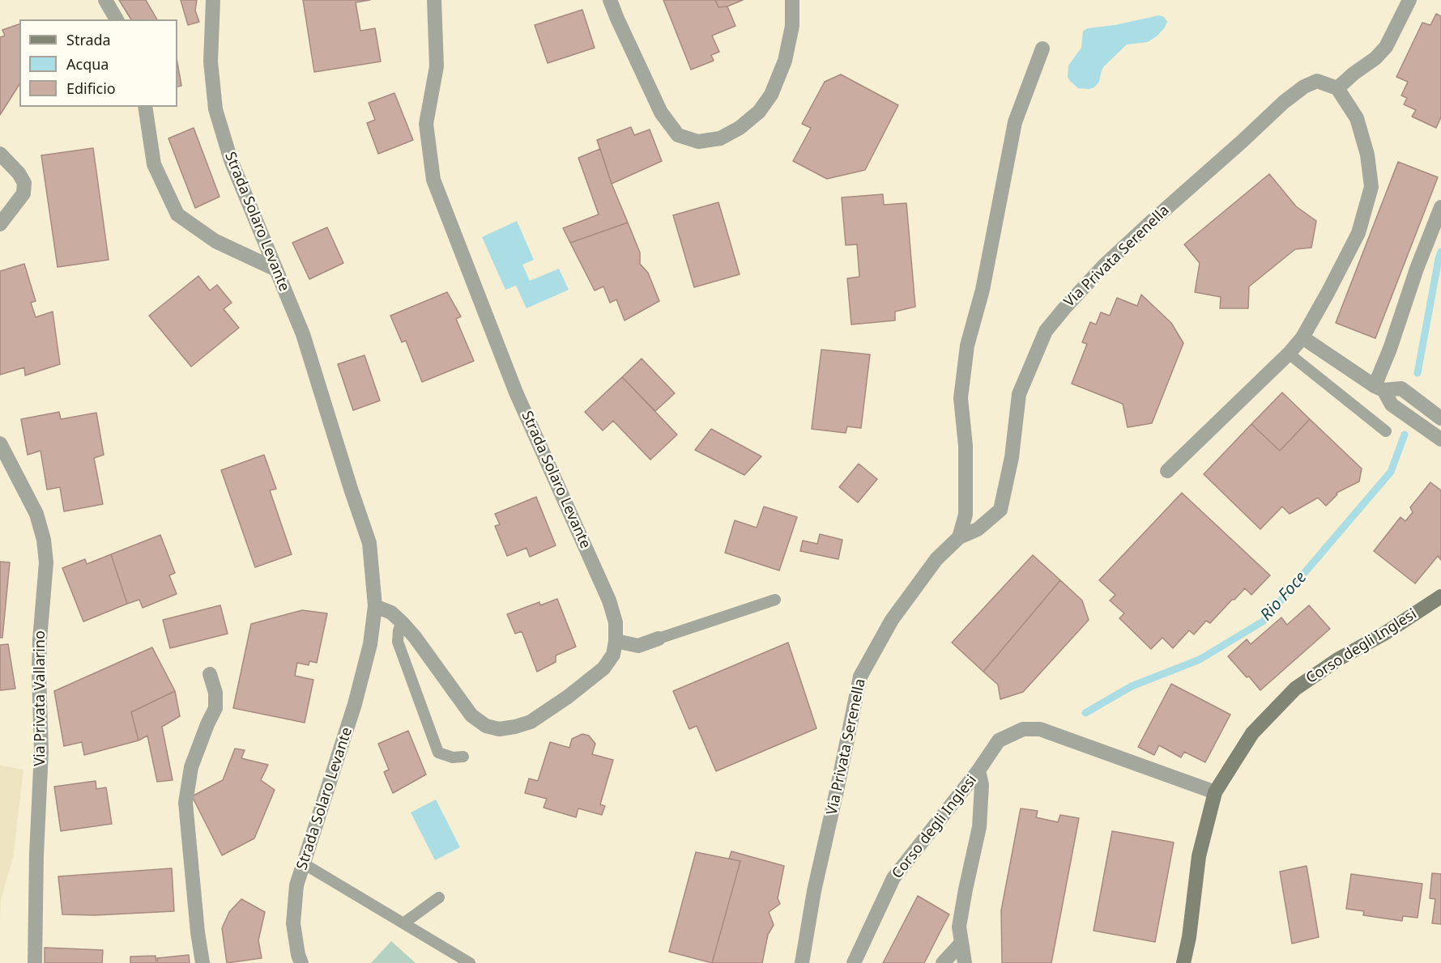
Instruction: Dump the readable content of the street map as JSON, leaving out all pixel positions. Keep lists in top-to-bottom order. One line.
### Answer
{"streets":{"main road":["Corso degli Inglesi"],"street":["Strada Solaro Levante","Via Privata Serenella","Via Privata Vallarino"]},"water":["Rio Foce"],"legend":["Strada","Acqua","Edificio"]}
